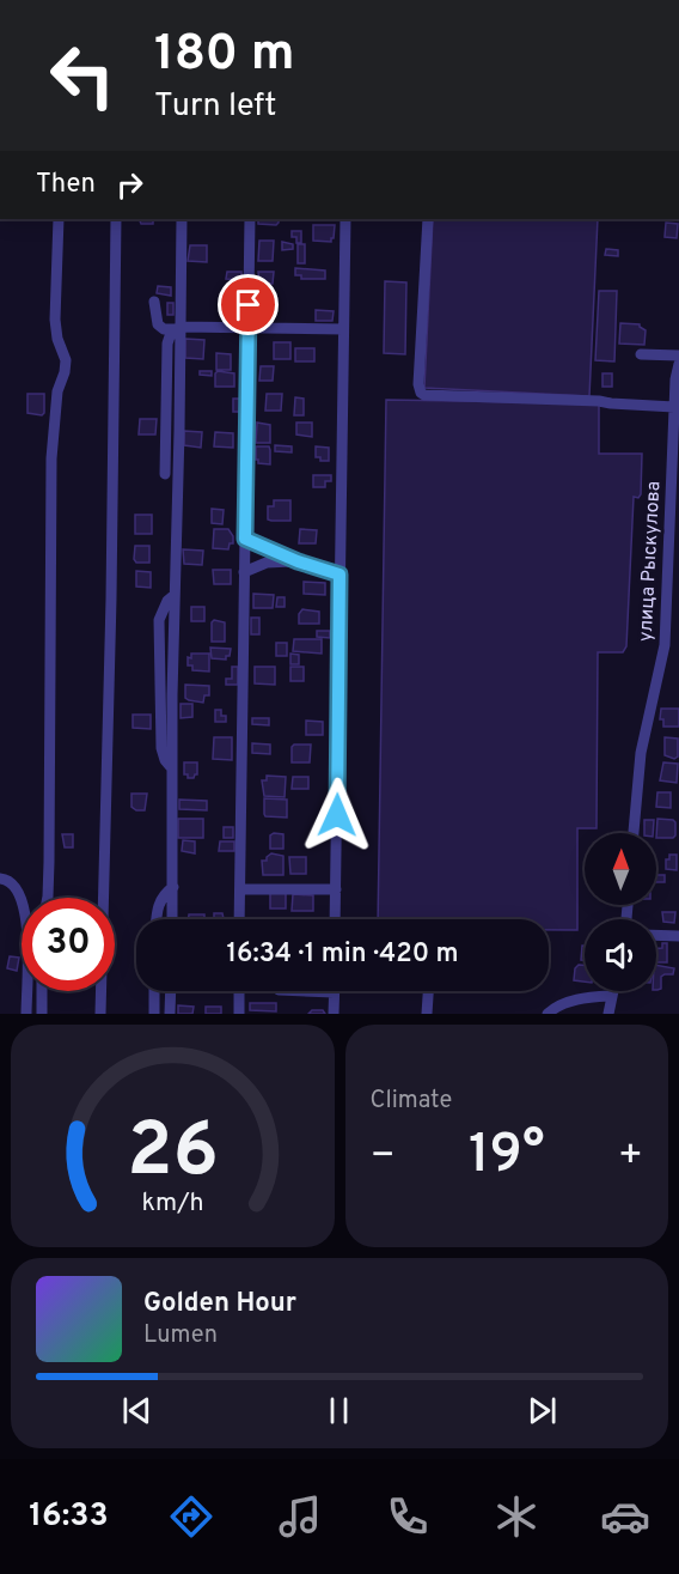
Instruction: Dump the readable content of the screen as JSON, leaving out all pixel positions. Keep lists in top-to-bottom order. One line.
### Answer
{"streets":{"street":["улица Рыскулова"]},"north":"top","page":{"turn":["180 m","Turn left"],"then":"Then","limit":"30","trip":"16:34 · 1 min · 420 m","tile":"Climate","heat":["−","19°","+"],"song":["Golden Hour","Lumen"],"tabs":"16:33","gauge":["26","km/h"]}}
